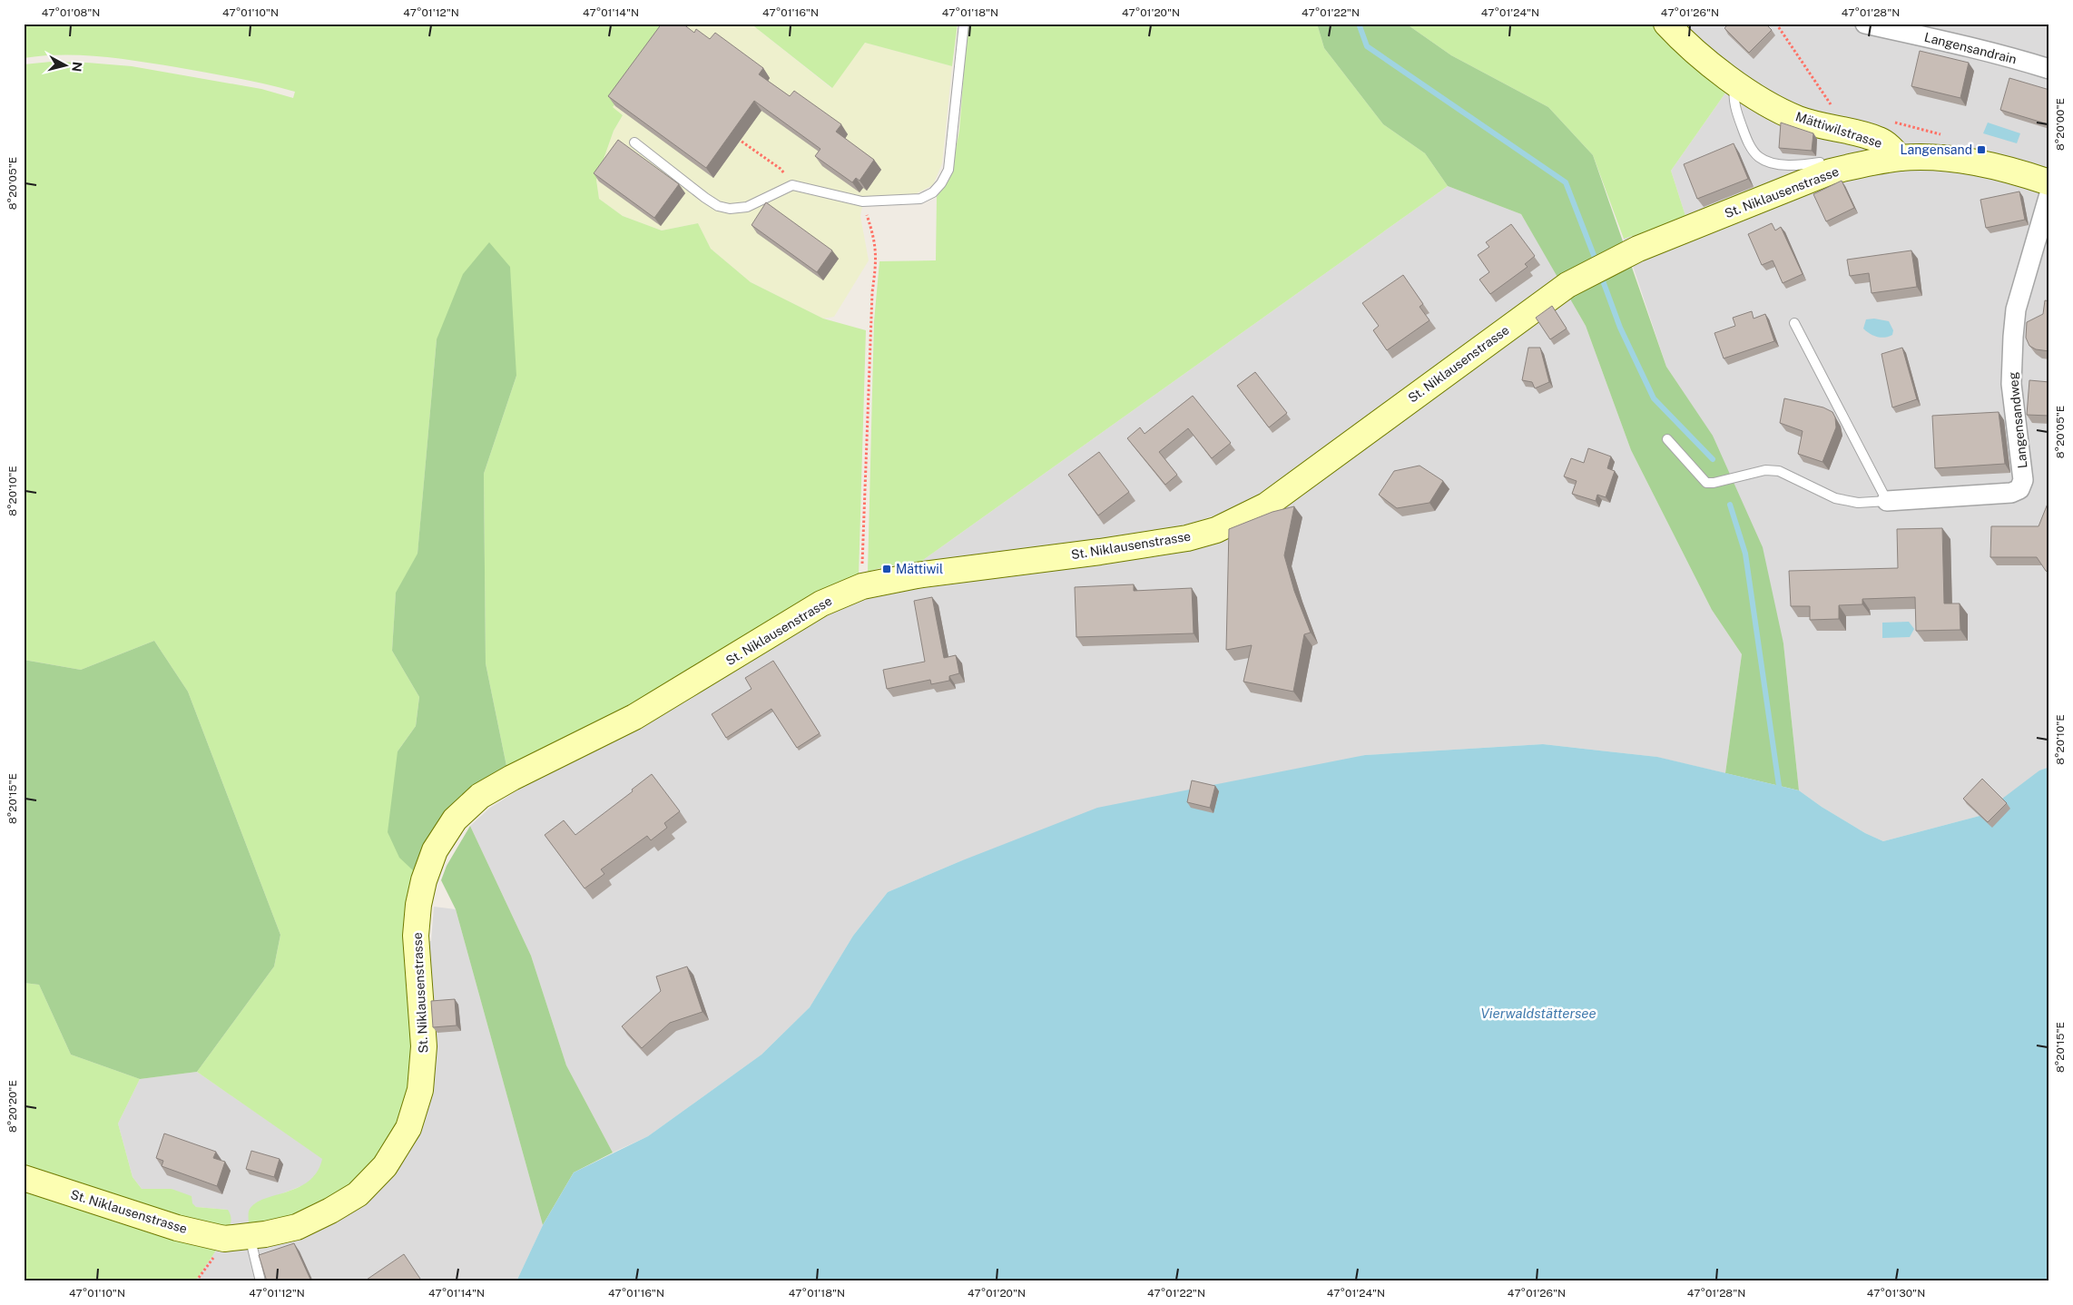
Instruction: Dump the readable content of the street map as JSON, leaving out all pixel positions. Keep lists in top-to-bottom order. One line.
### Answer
{"streets":{"street":["Langensandrain","Mättiwilstrasse","St. Niklausenstrasse","Langensandweg"]},"crossings":[["Mättiwilstrasse","St. Niklausenstrasse"]],"water":["Vierwaldstättersee"],"places":{"transit":["Langensand","Mättiwil"]},"north":"right","coordinates":["47°01'08\"N","47°01'10\"N","47°01'12\"N","47°01'14\"N","47°01'16\"N","47°01'18\"N","47°01'20\"N","47°01'22\"N","47°01'24\"N","47°01'26\"N","47°01'28\"N","8°20'00\"E","8°20'05\"E","8°20'10\"E","8°20'15\"E","8°20'20\"E","47°01'30\"N"]}
